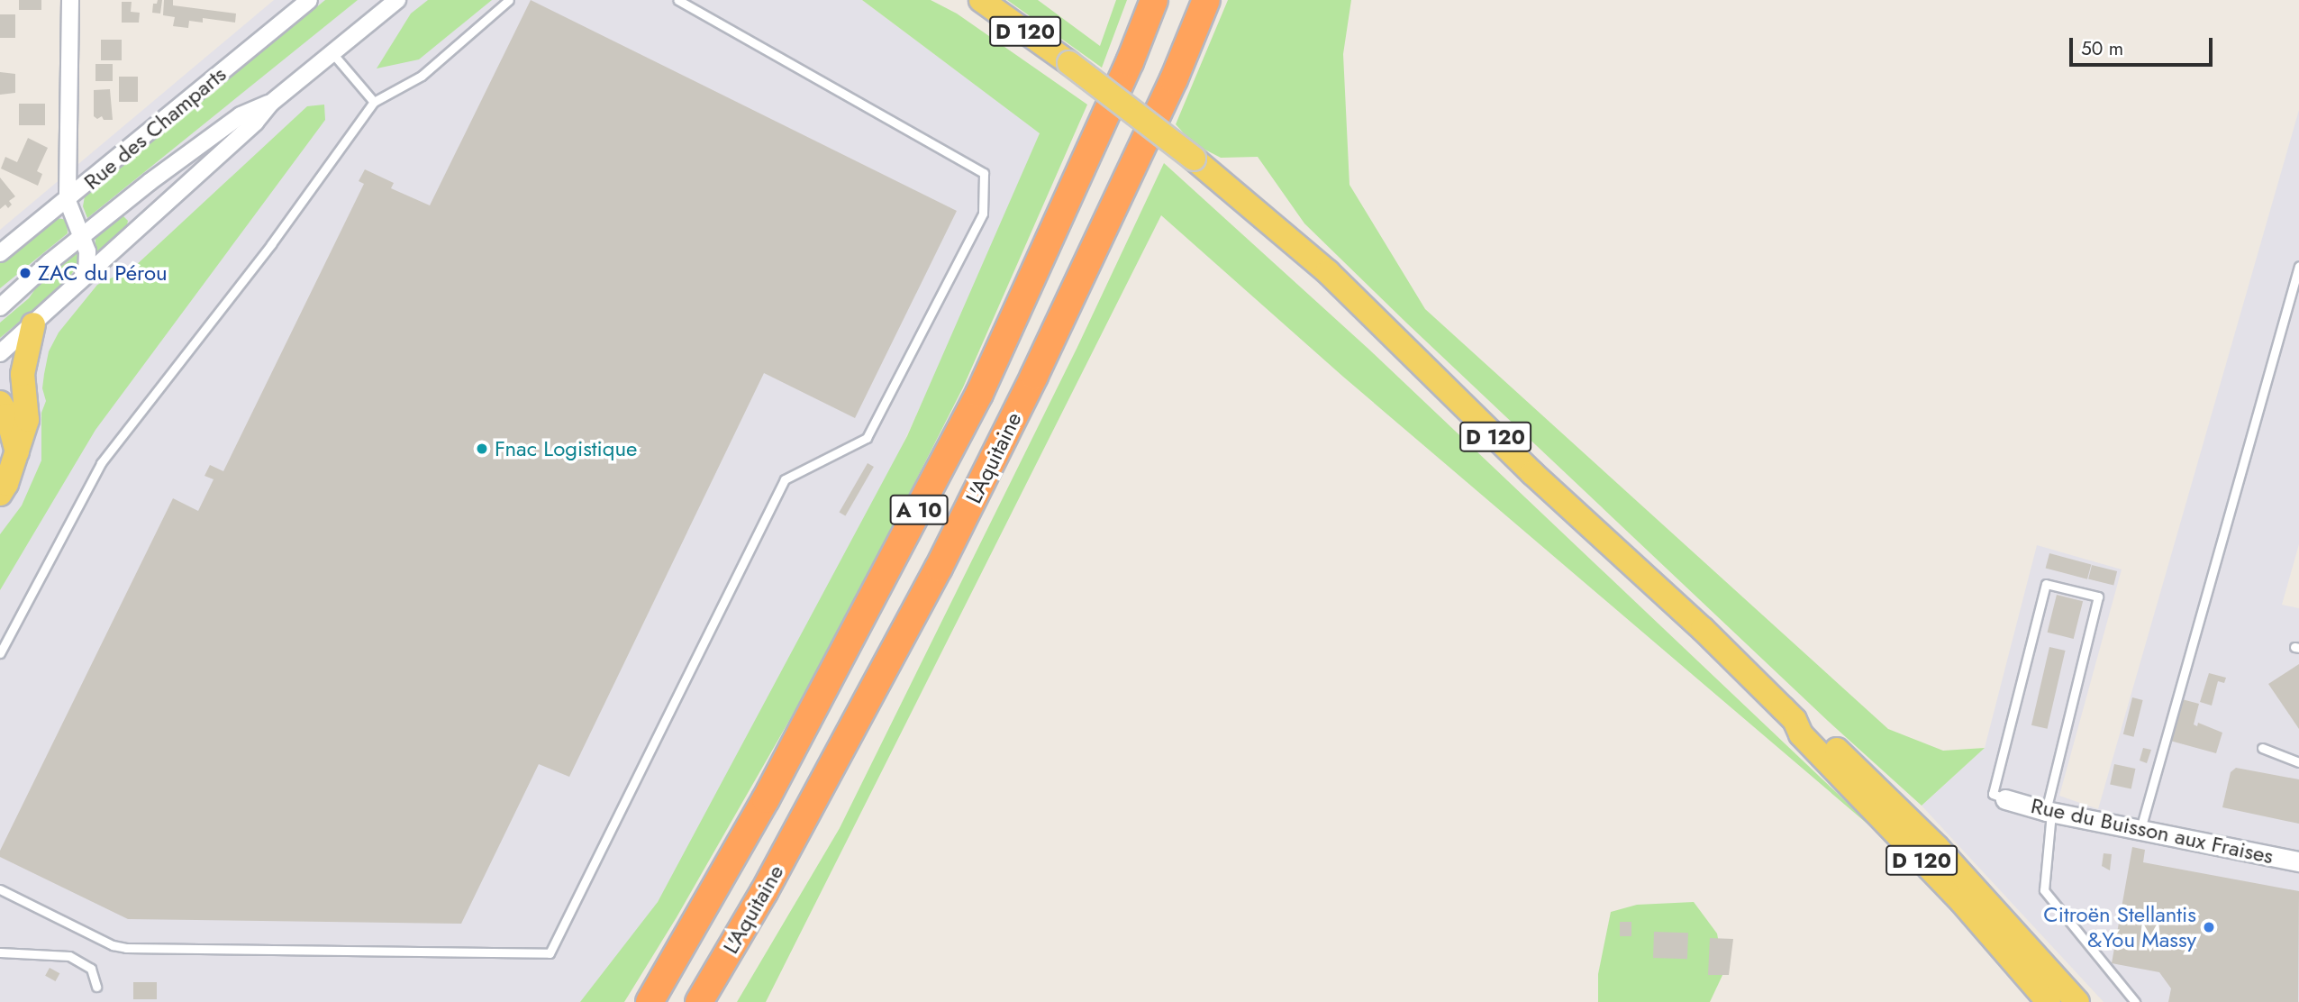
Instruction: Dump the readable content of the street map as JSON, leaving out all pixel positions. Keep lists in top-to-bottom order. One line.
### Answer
{"streets":{"highway":["L'Aquitaine","A 10"],"main road":["D 120"],"street":["Rue des Champarts","Rue du Buisson aux Fraises"]},"places":["ZAC du Pérou","Fnac Logistique","Citroën Stellantis &You Massy"],"scale_bar":"50 m"}
